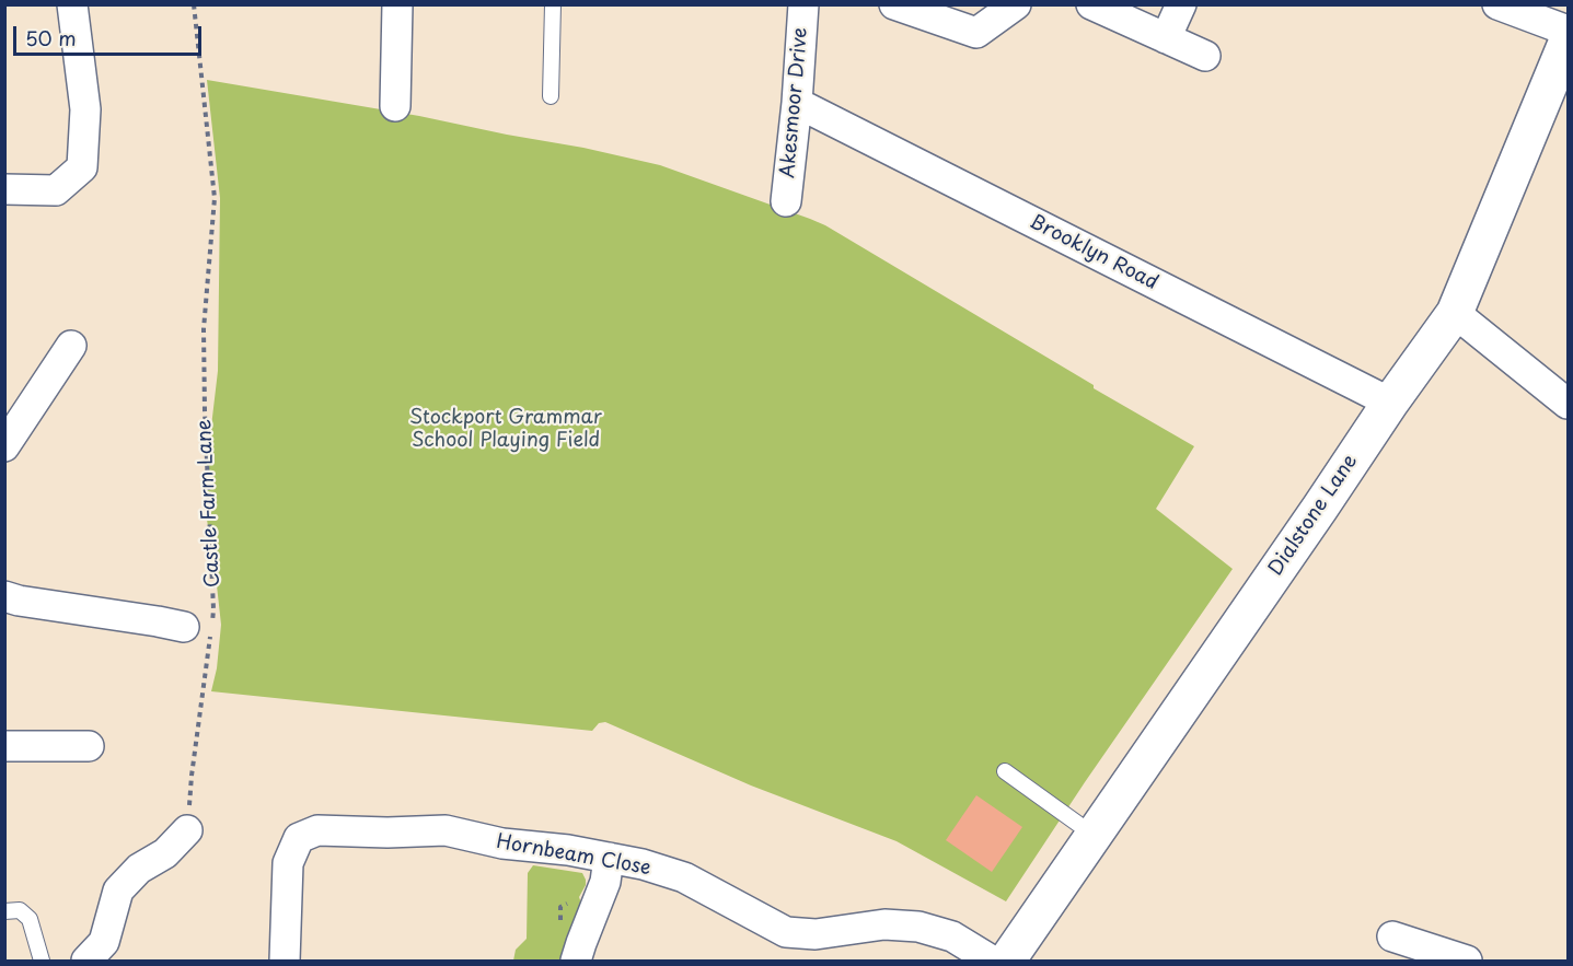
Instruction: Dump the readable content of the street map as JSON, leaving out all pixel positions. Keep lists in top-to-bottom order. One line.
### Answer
{"streets":{"street":["Akesmoor Drive","Brooklyn Road","Dialstone Lane","Hornbeam Close"],"path":["Castle Farm Lane"]},"crossings":[["Akesmoor Drive","Brooklyn Road"],["Brooklyn Road","Dialstone Lane"]],"parks":["Stockport Grammar School Playing Field"],"scale_bar":"50 m"}
